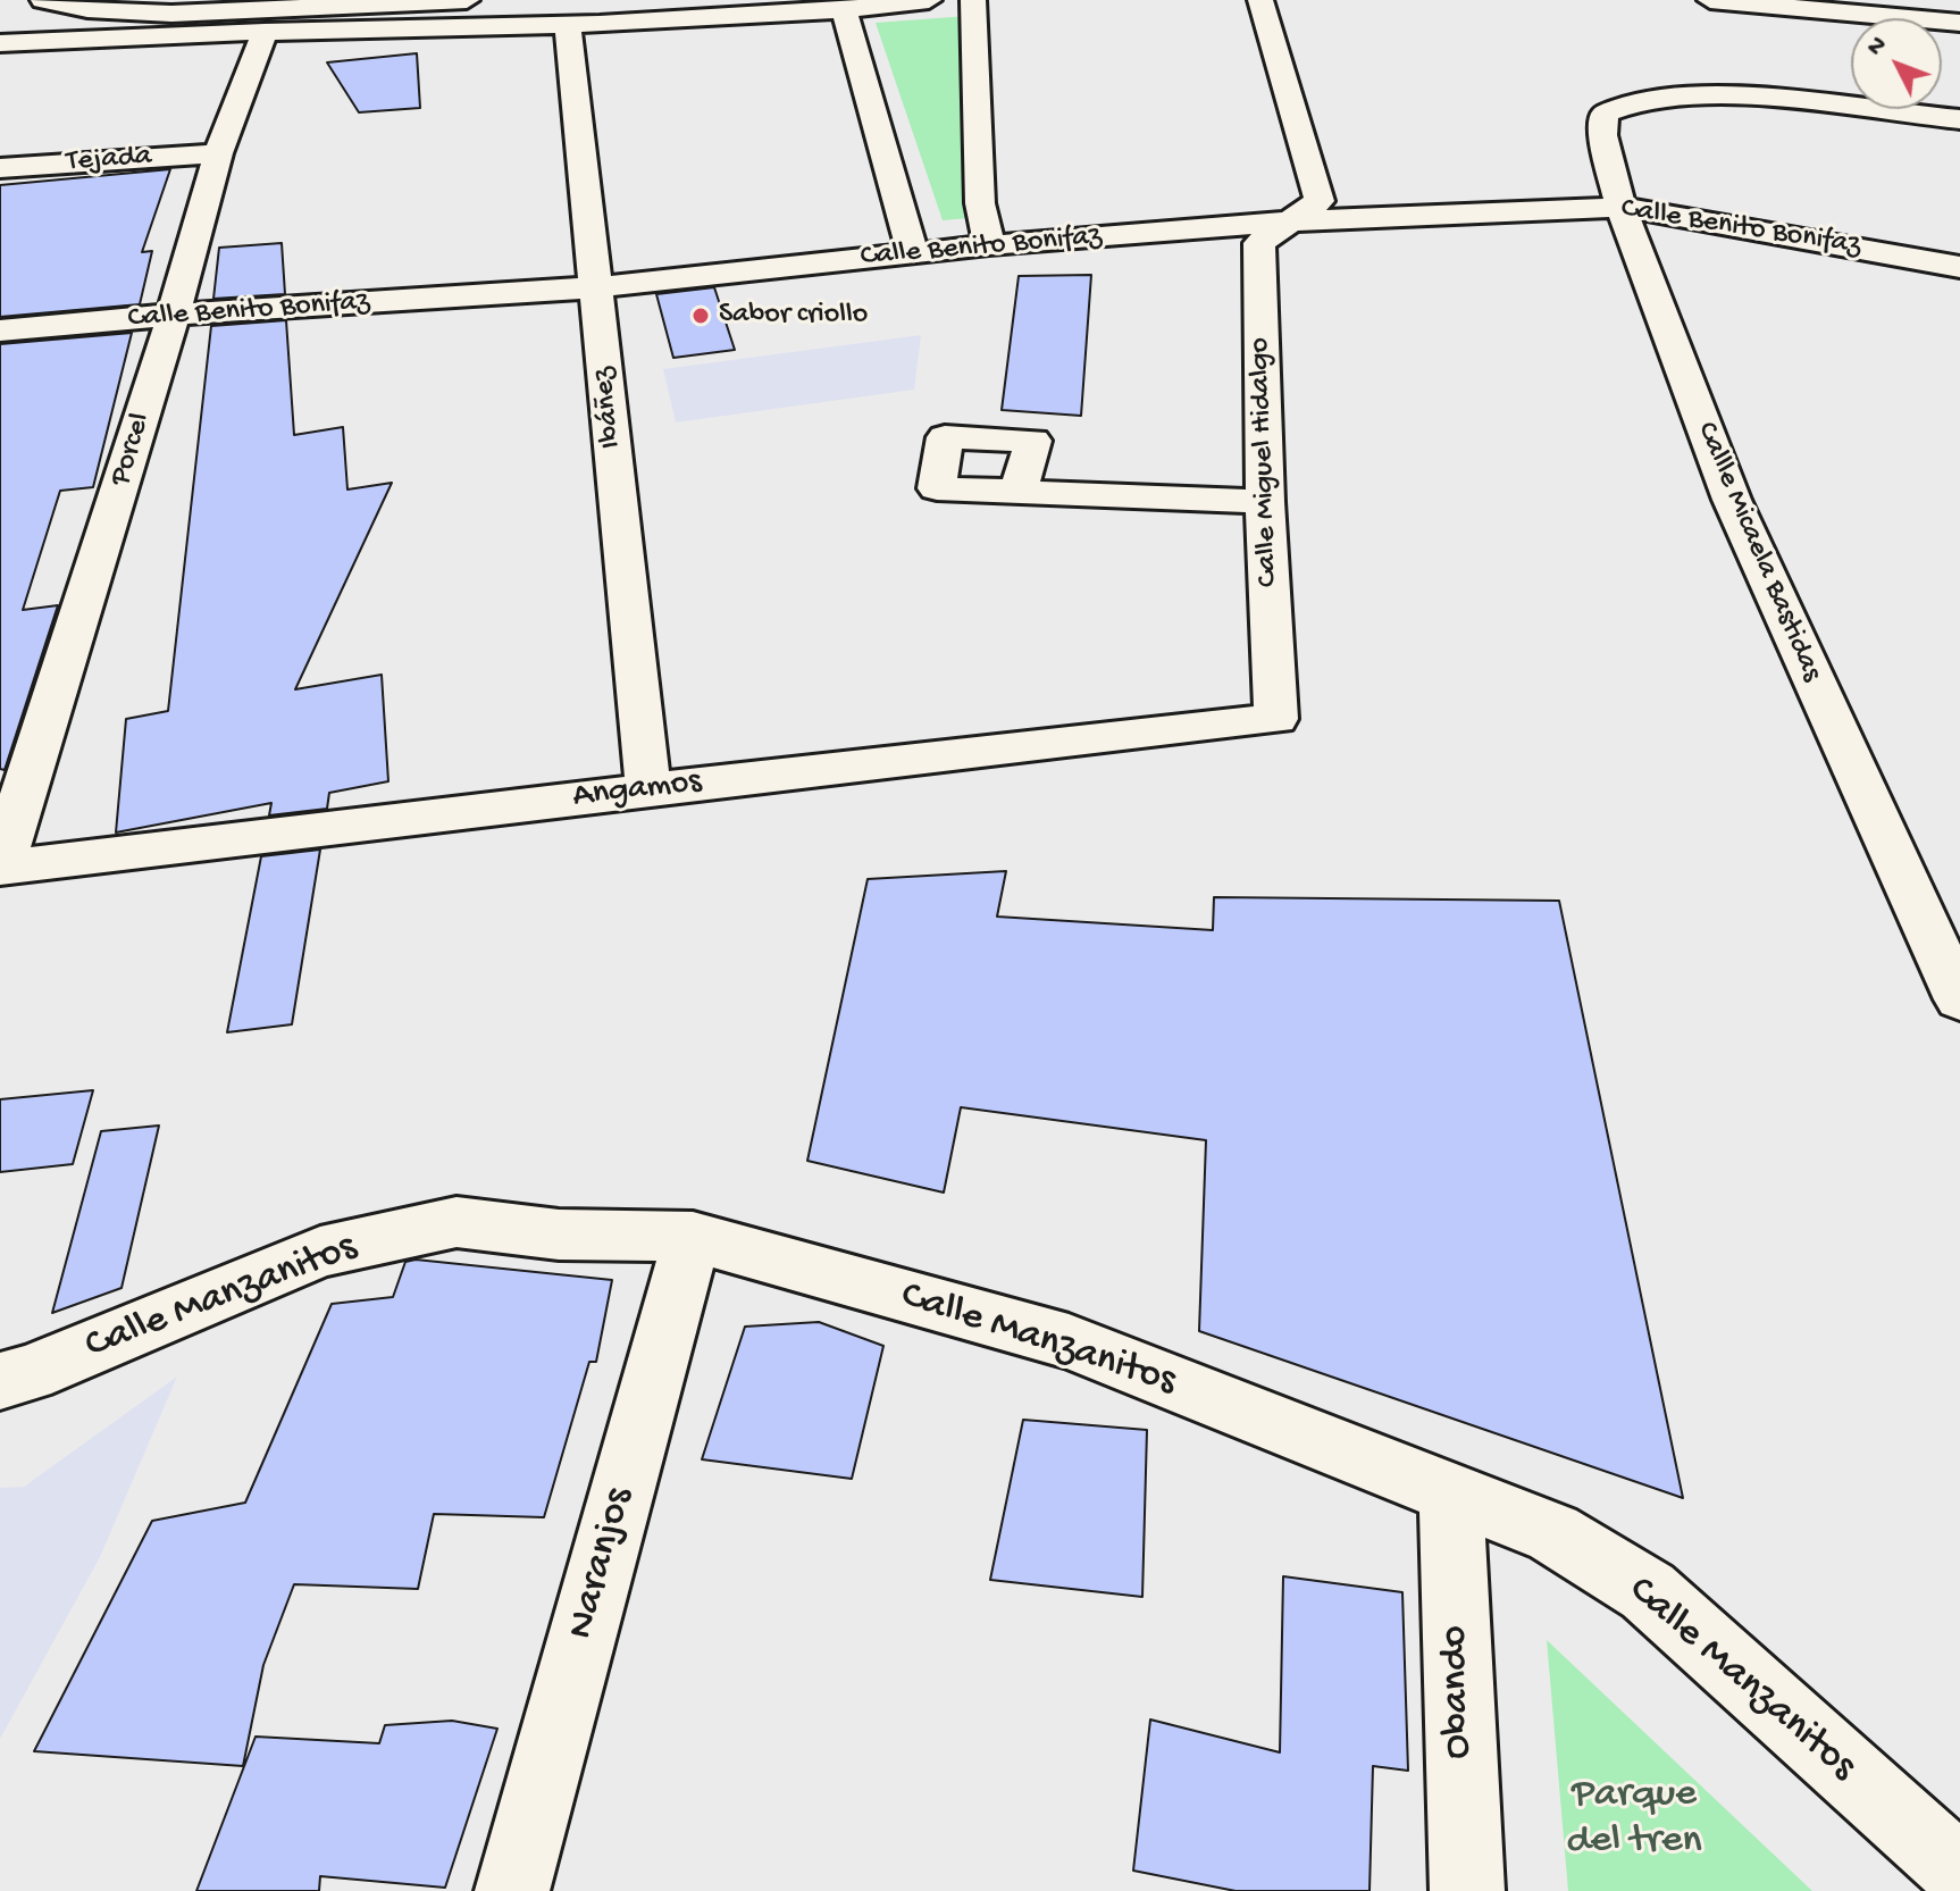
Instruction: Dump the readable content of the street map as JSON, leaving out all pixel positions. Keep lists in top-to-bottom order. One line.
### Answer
{"streets":{"street":["Tejada","Calle Benito Bonifaz","Ibáñez","Porcel","Calle Miguel Hidalgo","Callle Micaela Bastidas","Angamos","Calle Manzanitos","Naranjos","Obando"]},"crossings":[["Tejada","Porcel"],["Calle Benito Bonifaz","Ibáñez"],["Calle Benito Bonifaz","Porcel"],["Calle Benito Bonifaz","Calle Miguel Hidalgo"],["Calle Benito Bonifaz","Callle Micaela Bastidas"],["Ibáñez","Angamos"],["Porcel","Angamos"],["Calle Miguel Hidalgo","Angamos"],["Calle Manzanitos","Naranjos"],["Calle Manzanitos","Obando"]],"parks":["Parque del tren"],"places":["Sabor criollo"],"north":"top left"}
